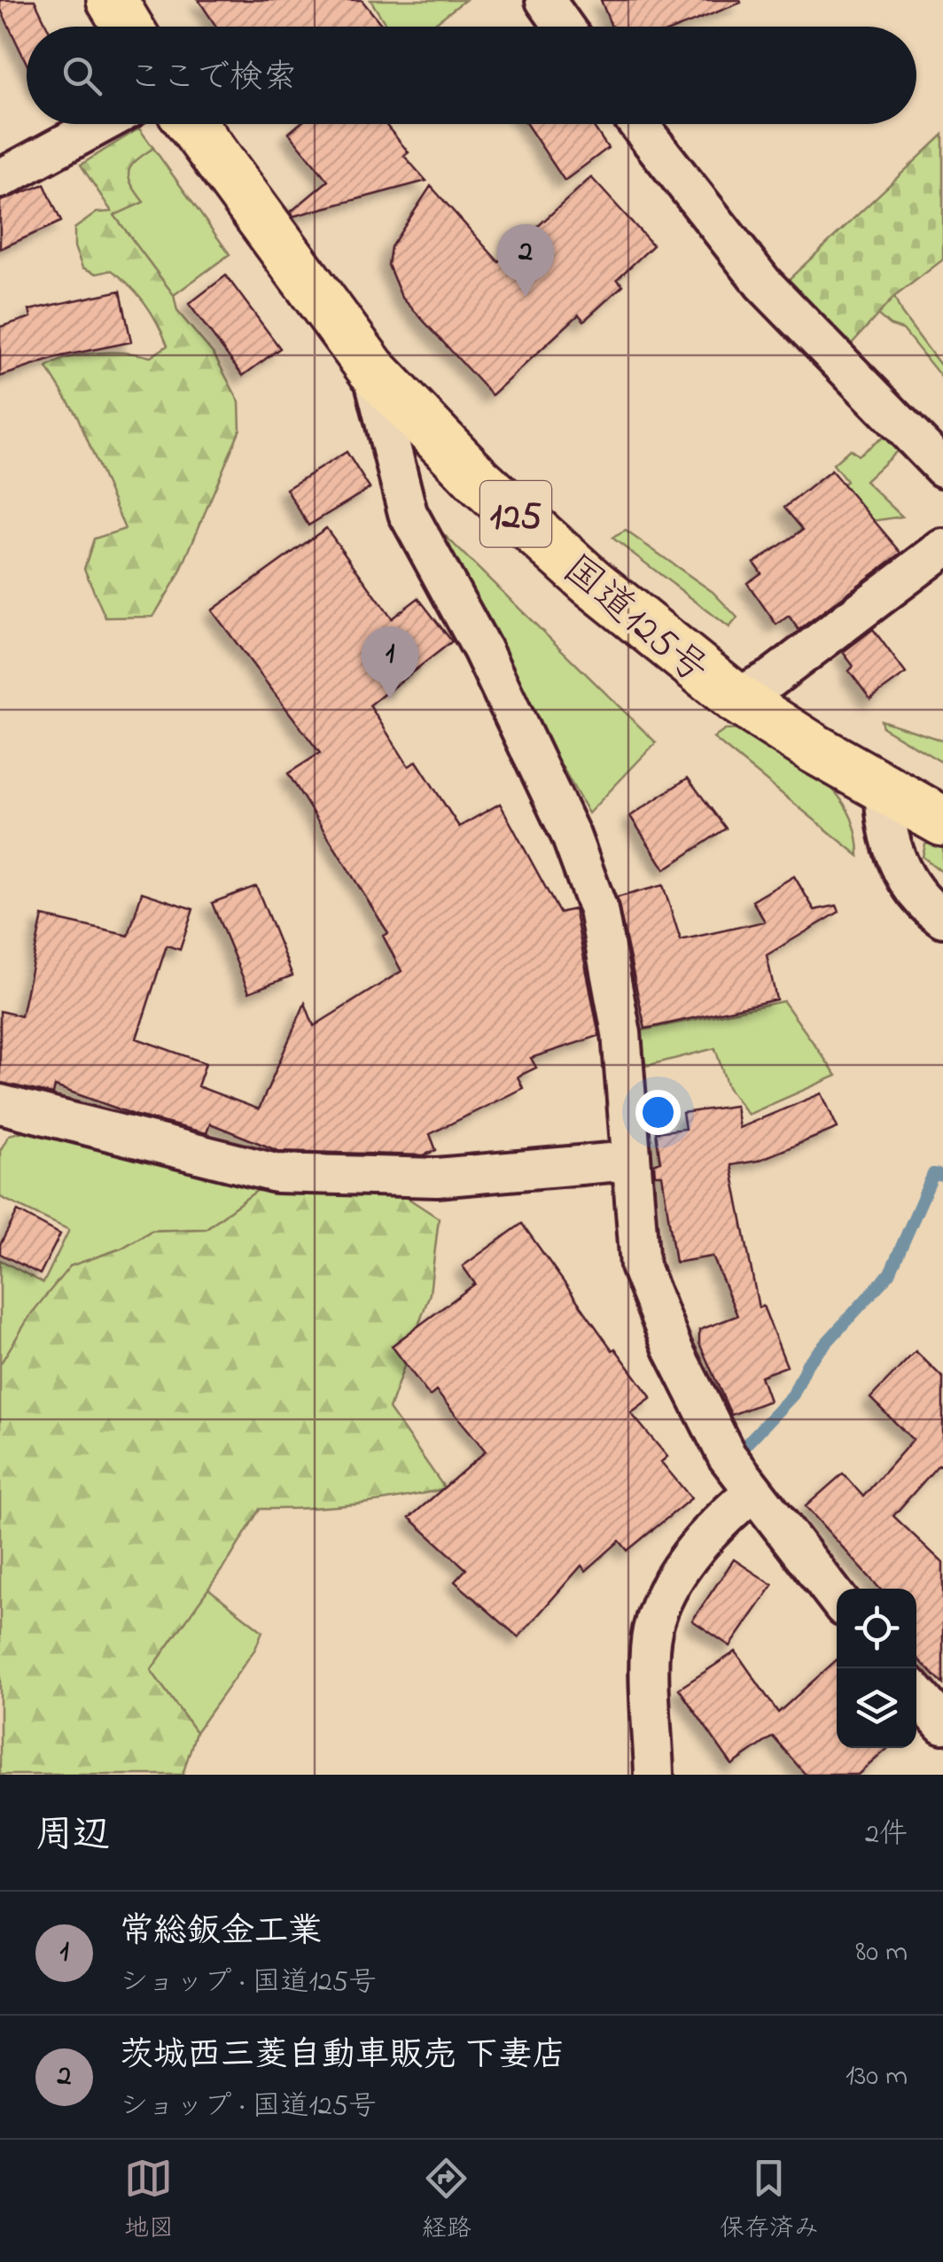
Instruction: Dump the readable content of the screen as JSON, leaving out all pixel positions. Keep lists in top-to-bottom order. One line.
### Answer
{"streets":{"highway":["125","国道125号"]},"page":{"search":"ここで検索","pins":["2","1"],"heading":["周辺","2件"],"list":[{"mark":"1","name":"常総鈑金工業","note":"ショップ · 国道125号","value":"80 m"},{"mark":"2","name":"茨城西三菱自動車販売 下妻店","note":"ショップ · 国道125号","value":"130 m"}],"nav":["地図","経路","保存済み"]}}
